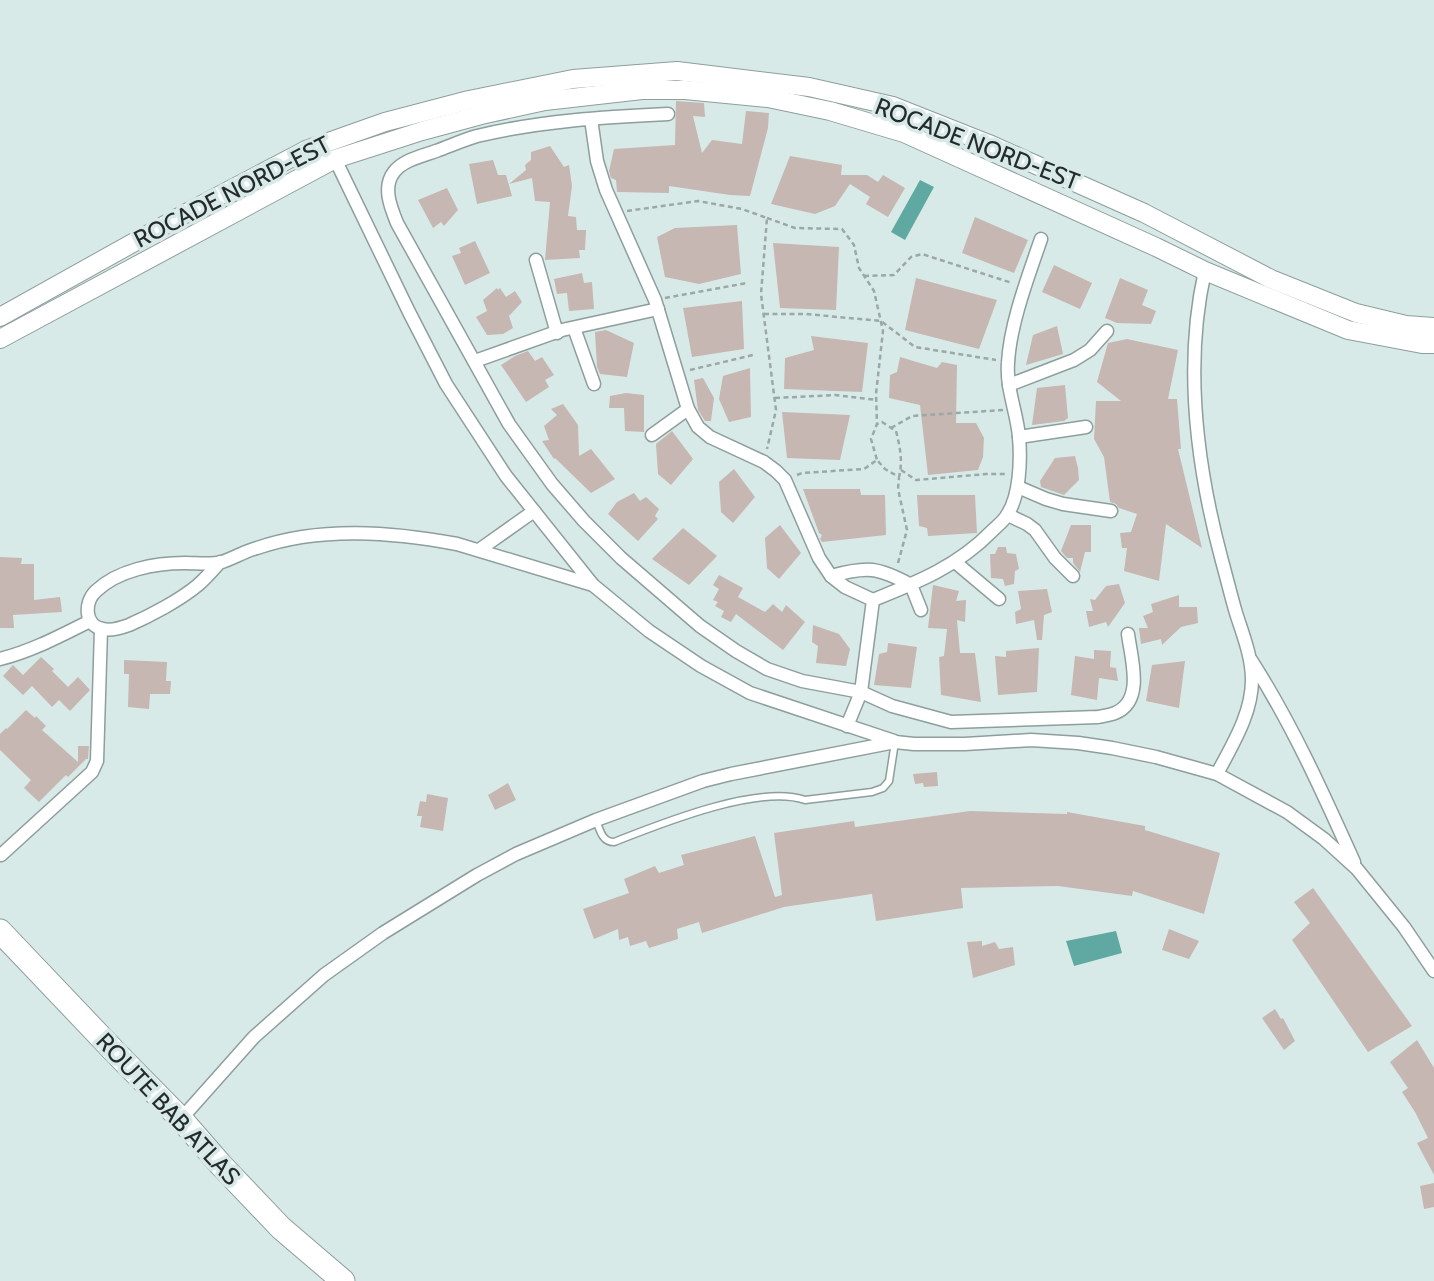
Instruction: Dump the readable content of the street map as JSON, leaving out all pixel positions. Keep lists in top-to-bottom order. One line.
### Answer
{"streets":{"highway":["ROUTE BAB ATLAS"],"street":["ROCADE NORD-EST"]}}
